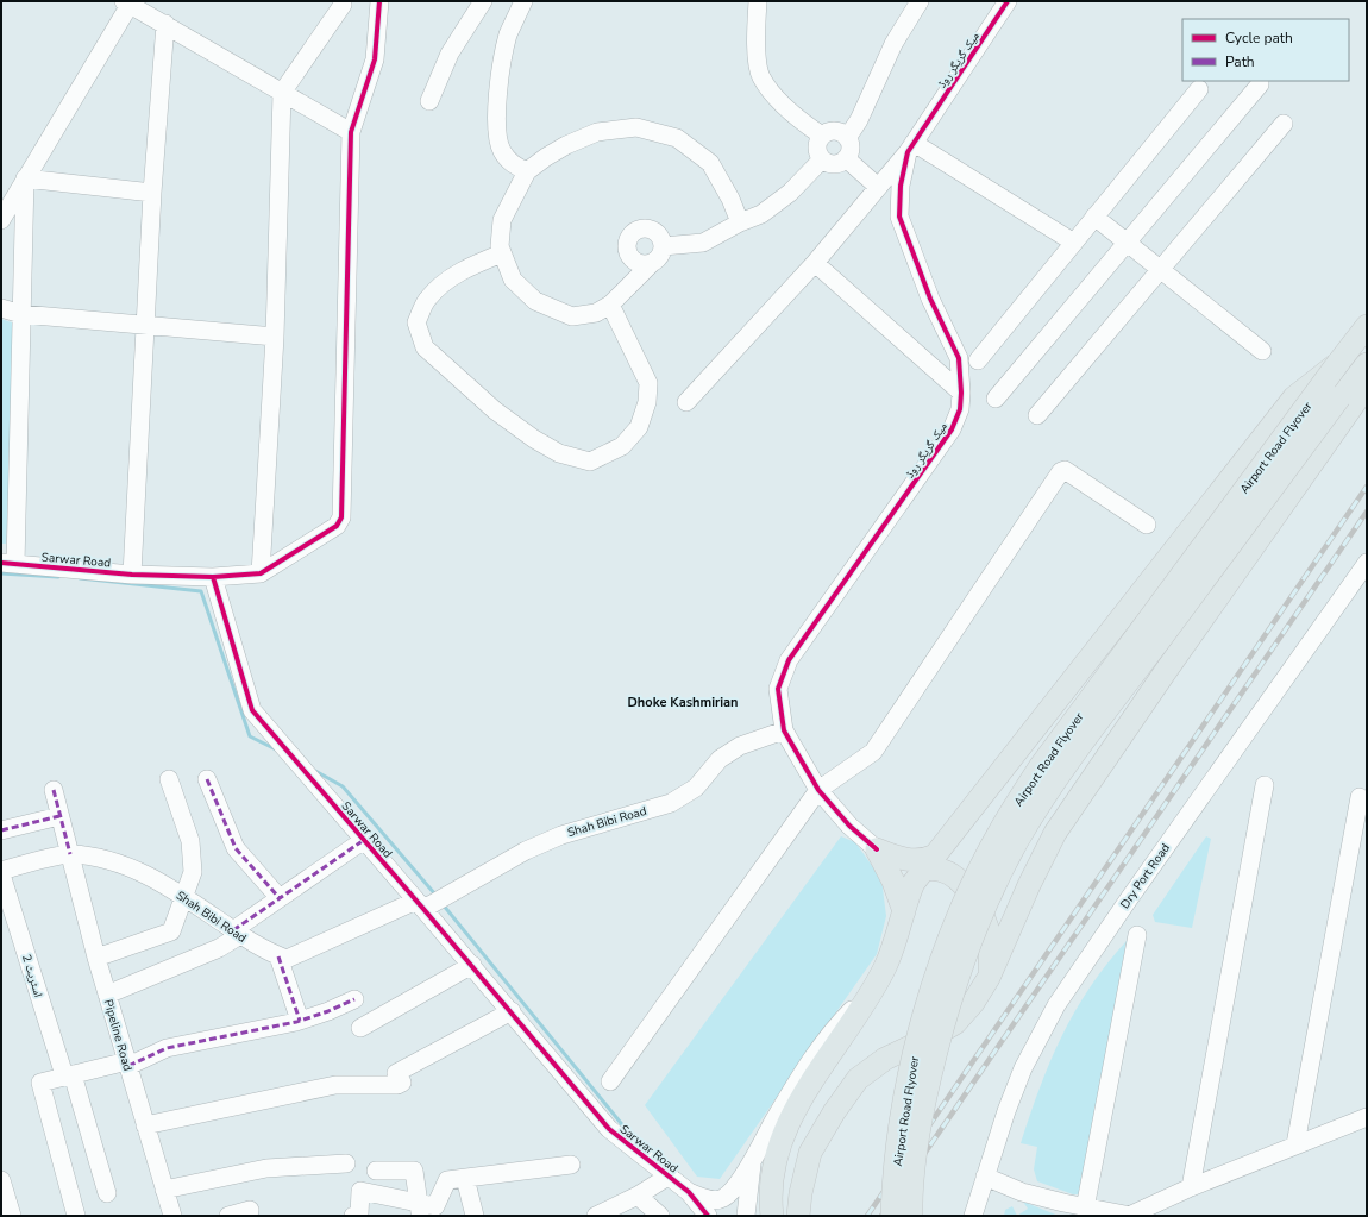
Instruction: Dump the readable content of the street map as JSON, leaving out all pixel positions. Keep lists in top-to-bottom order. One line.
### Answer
{"streets":{"main road":["میک گریگر روڈ","Airport Road Flyover"],"street":["Sarwar Road","Shah Bibi Road","Dry Port Road","اسٹریٹ 2","Pipeline Road"]},"crossings":[["میک گریگر روڈ","Shah Bibi Road"],["Sarwar Road","Shah Bibi Road"],["Shah Bibi Road","Pipeline Road"]],"districts":["Dhoke Kashmirian"],"legend":["Cycle path","Path"]}
